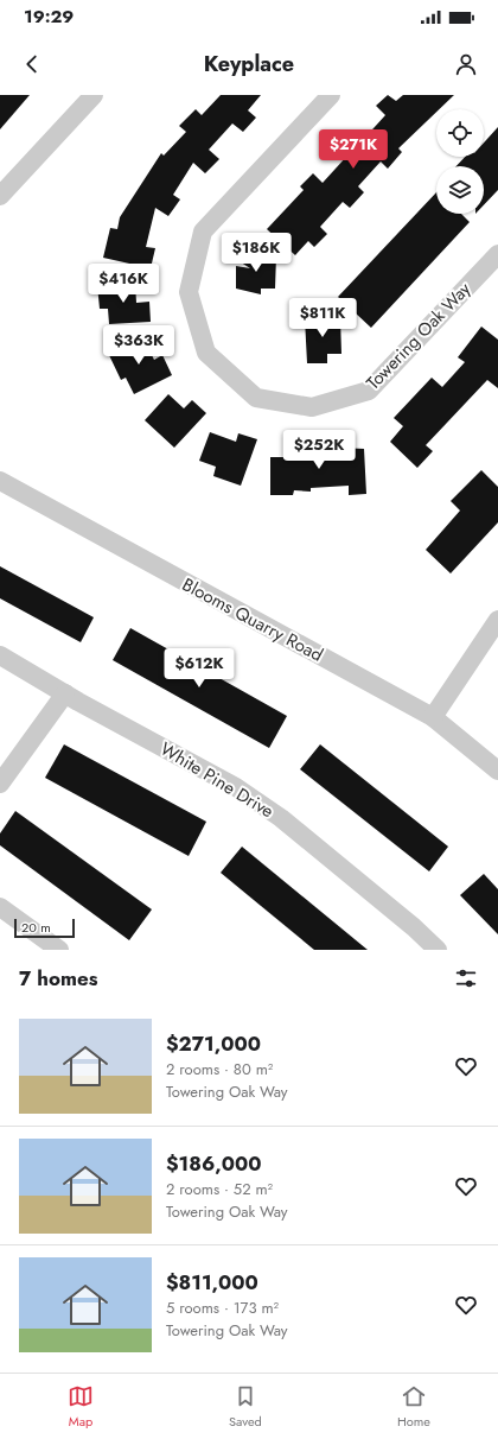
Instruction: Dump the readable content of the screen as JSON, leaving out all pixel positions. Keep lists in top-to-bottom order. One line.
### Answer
{"streets":{"street":["Towering Oak Way","Blooms Quarry Road","White Pine Drive"]},"scale_bar":"20 m","page":{"status":"19:29","header":"Keyplace","price":["$271K","$186K","$416K","$811K","$363K","$252K","$612K"],"scale":"20 m","heading":"7 homes","list":[{"name":"$271,000","note":"2 rooms · 80 m² · Towering Oak Way"},{"name":"$186,000","note":"2 rooms · 52 m² · Towering Oak Way"},{"name":"$811,000","note":"5 rooms · 173 m² · Towering Oak Way"}],"tabs":["Map","Saved","Home"]}}
